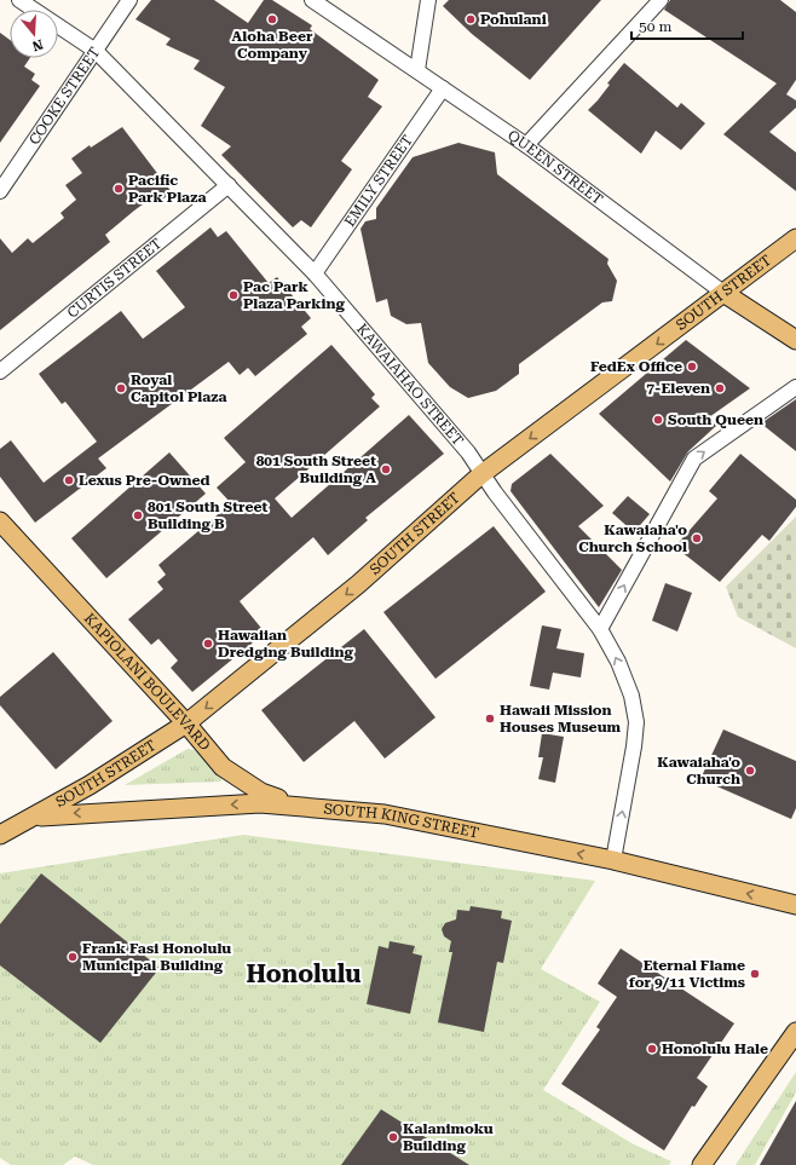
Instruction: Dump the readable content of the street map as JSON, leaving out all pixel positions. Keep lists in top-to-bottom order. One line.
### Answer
{"streets":{"main road":["QUEEN STREET","SOUTH STREET","KAPIOLANI BOULEVARD","SOUTH KING STREET"],"street":["COOKE STREET","EMILY STREET","CURTIS STREET","KAWAIAHAO STREET"]},"crossings":[["COOKE STREET","KAWAIAHAO STREET"],["QUEEN STREET","EMILY STREET"],["QUEEN STREET","SOUTH STREET"],["EMILY STREET","KAWAIAHAO STREET"],["CURTIS STREET","KAWAIAHAO STREET"],["SOUTH STREET","KAWAIAHAO STREET"],["SOUTH STREET","KAPIOLANI BOULEVARD"],["SOUTH STREET","SOUTH KING STREET"],["KAWAIAHAO STREET","SOUTH KING STREET"],["KAPIOLANI BOULEVARD","SOUTH KING STREET"]],"one_way":["SOUTH STREET","SOUTH KING STREET"],"districts":["Honolulu"],"places":["Aloha Beer Company","Pohulani","Pacific Park Plaza","Pac Park Plaza Parking","FedEx Office","Royal Capitol Plaza","7-Eleven","South Queen","801 South Street Building A","Lexus Pre-Owned","801 South Street Building B","Kawaiaha'o Church School","Hawaiian Dredging Building","Hawaii Mission Houses Museum","Kawaiaha'o Church","Frank Fasi Honolulu Municipal Building","Eternal Flame for 9/11 Victims","Honolulu Hale","Kalanimoku Building"],"scale_bar":"50 m","north":"bottom"}
